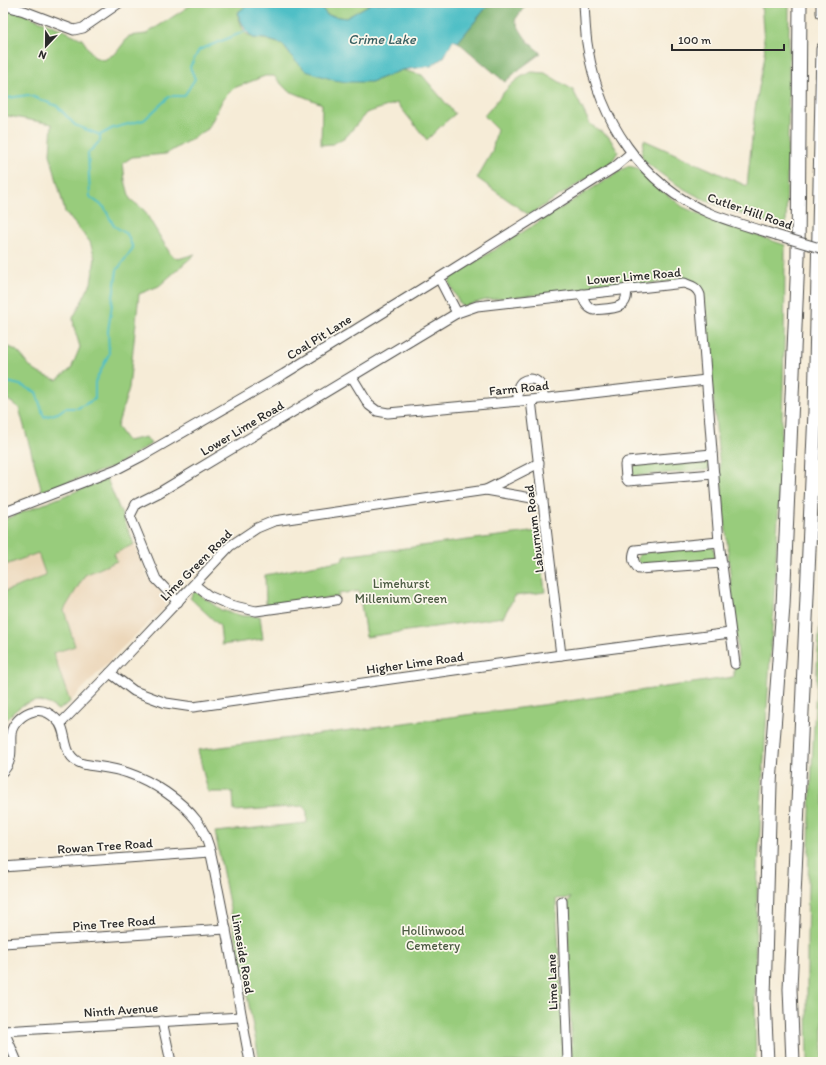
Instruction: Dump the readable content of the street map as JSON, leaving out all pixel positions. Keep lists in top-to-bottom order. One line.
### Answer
{"streets":{"street":["Cutler Hill Road","Lower Lime Road","Coal Pit Lane","Farm Road","Laburnum Road","Lime Green Road","Higher Lime Road","Rowan Tree Road","Pine Tree Road","Limeside Road","Lime Lane","Ninth Avenue"]},"crossings":[["Cutler Hill Road","Coal Pit Lane"],["Lower Lime Road","Farm Road"],["Lower Lime Road","Lime Green Road"],["Lower Lime Road","Higher Lime Road"],["Farm Road","Laburnum Road"],["Laburnum Road","Lime Green Road"],["Laburnum Road","Higher Lime Road"],["Lime Green Road","Higher Lime Road"],["Lime Green Road","Limeside Road"],["Rowan Tree Road","Limeside Road"],["Pine Tree Road","Limeside Road"],["Limeside Road","Ninth Avenue"]],"water":["Crime Lake"],"parks":["Limehurst Millenium Green","Hollinwood Cemetery"],"scale_bar":"100 m","north":"bottom"}
